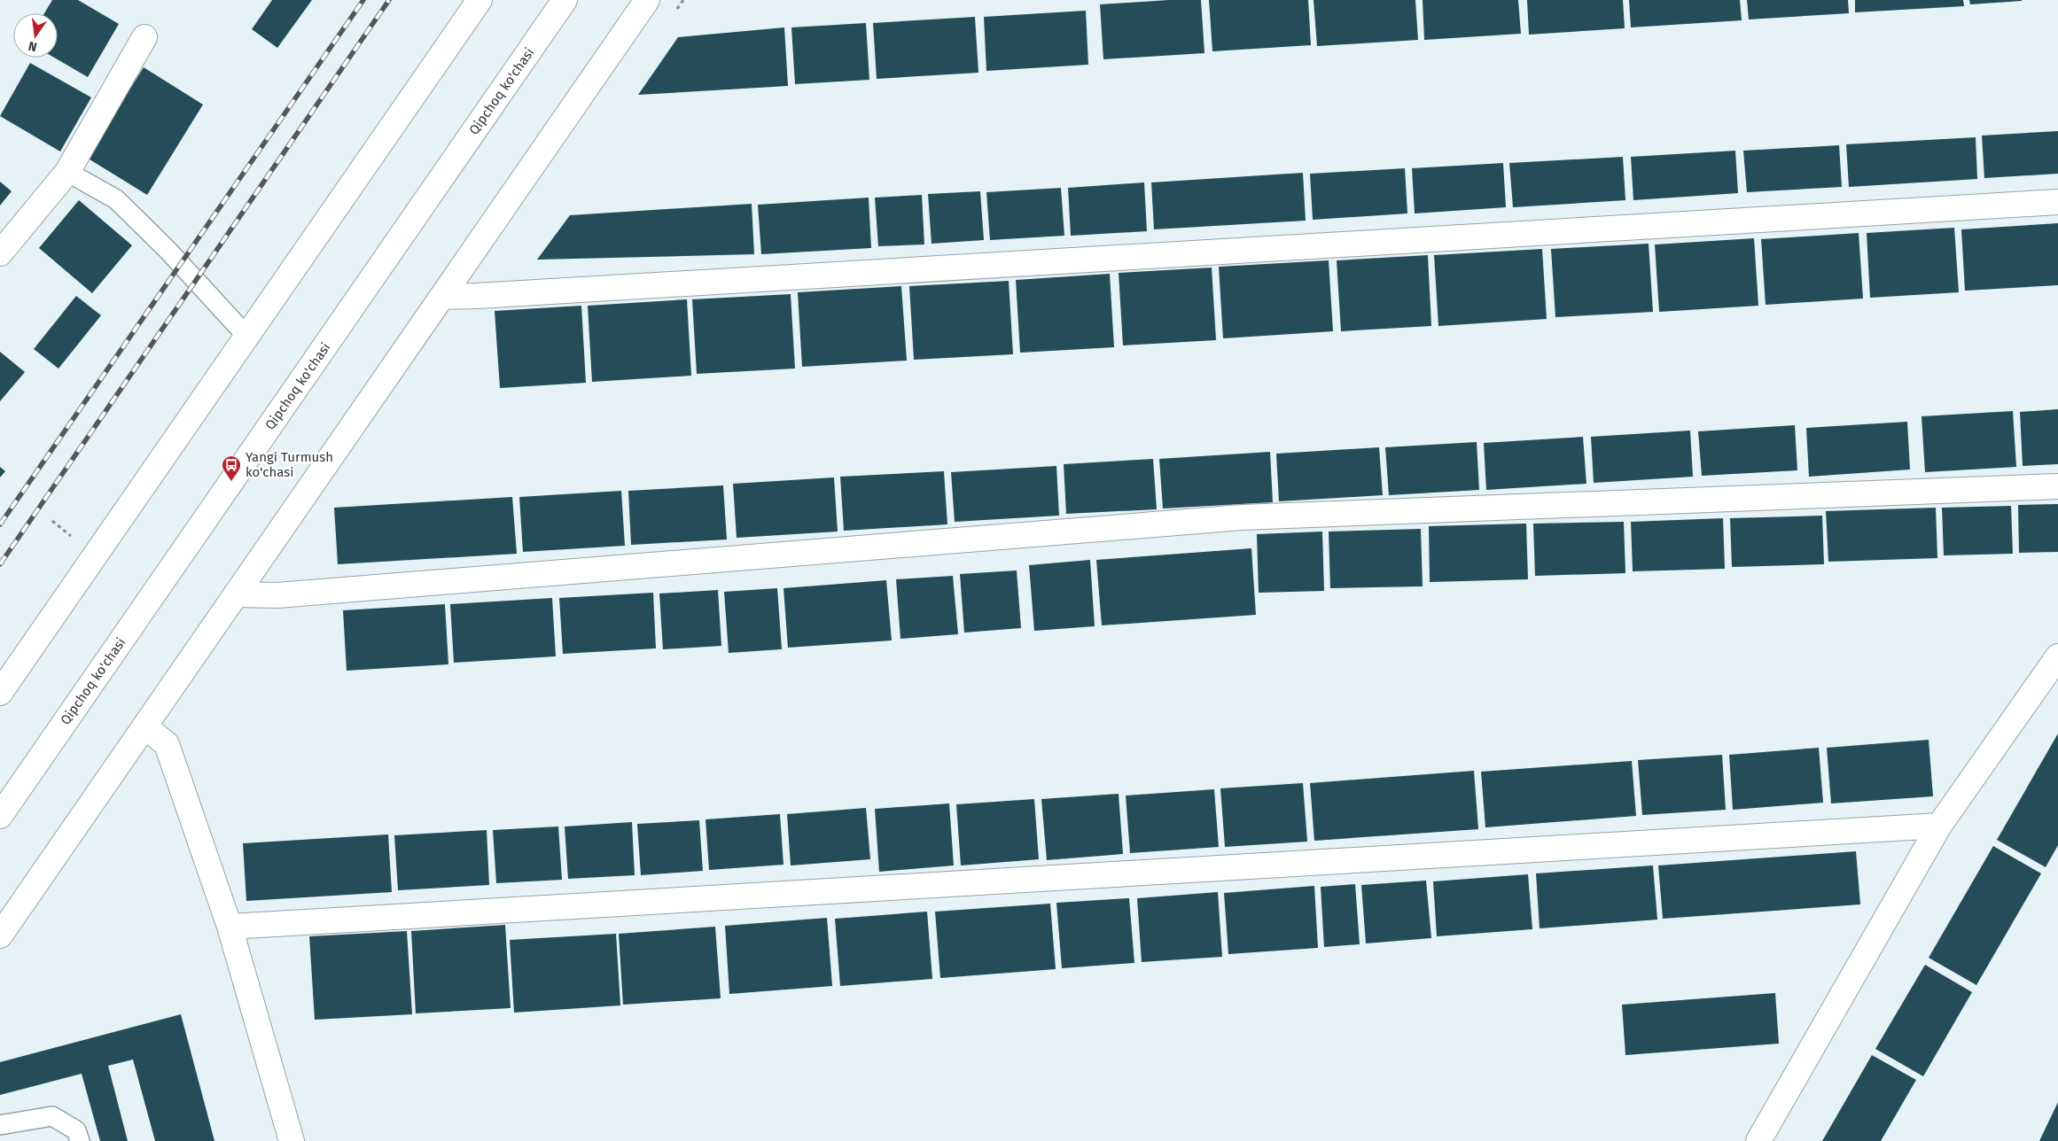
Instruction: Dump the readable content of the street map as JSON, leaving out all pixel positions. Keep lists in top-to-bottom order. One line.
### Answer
{"streets":{"street":["Qipchoq ko'chasi"]},"places":{"bus stop":["Yangi Turmush ko'chasi"]},"north":"bottom"}
